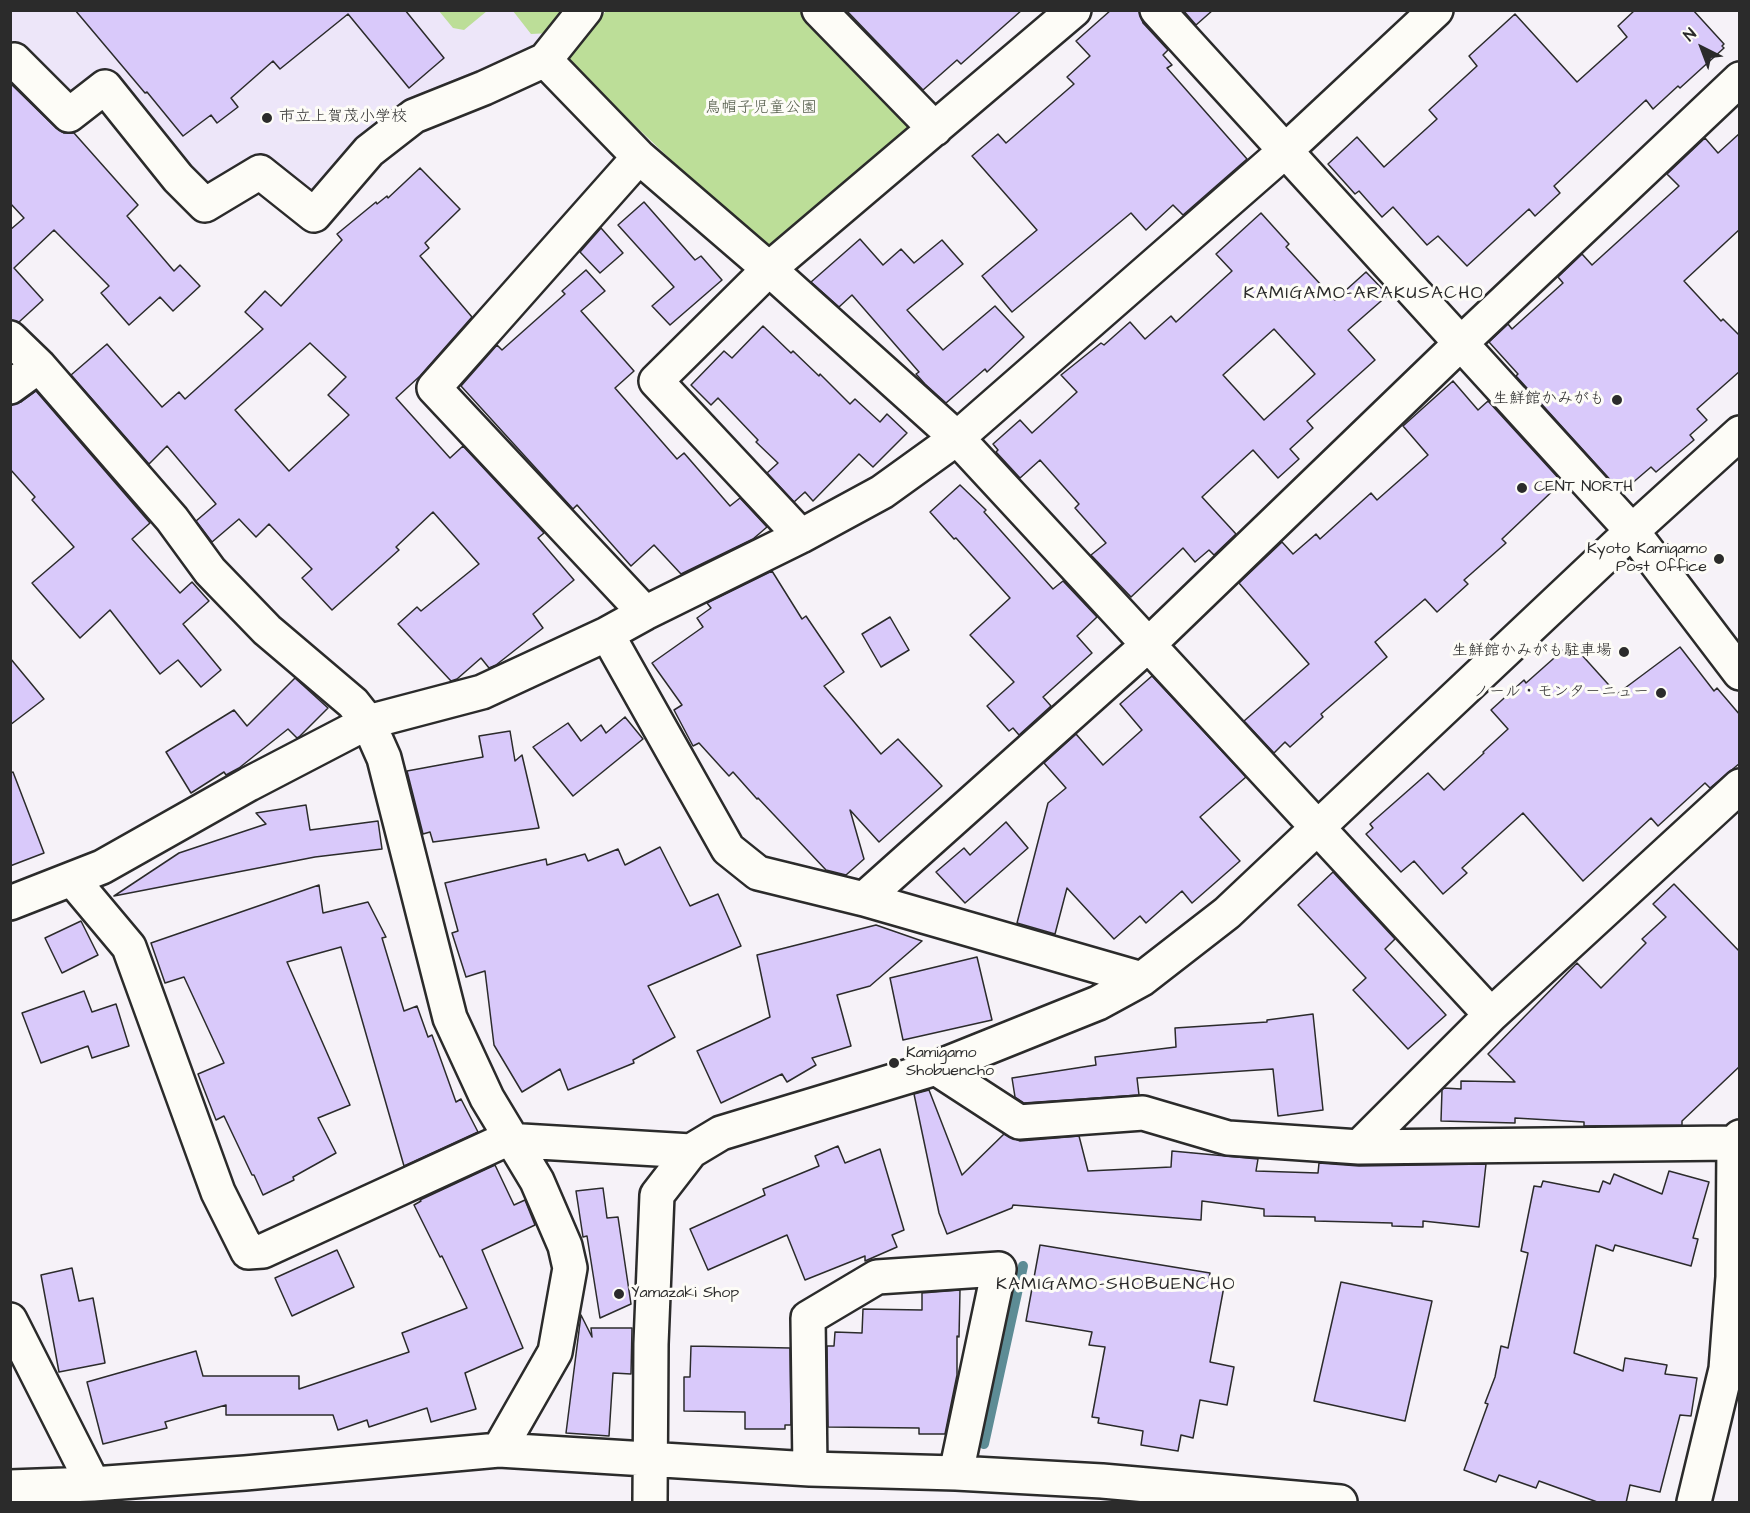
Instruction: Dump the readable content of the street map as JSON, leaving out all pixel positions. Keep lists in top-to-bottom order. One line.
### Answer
{"districts":["KAMIGAMO-ARAKUSACHO","KAMIGAMO-SHOBUENCHO"],"parks":["鳥帽子児童公園"],"places":["市立上賀茂小学校","生鮮館かみがも","CENT NORTH","Kyoto Kamigamo Post Office","生鮮館かみがも駐車場","ノール・モンタ－ニュー","Kamigamo Shobuencho","Yamazaki Shop"],"north":"top left"}
